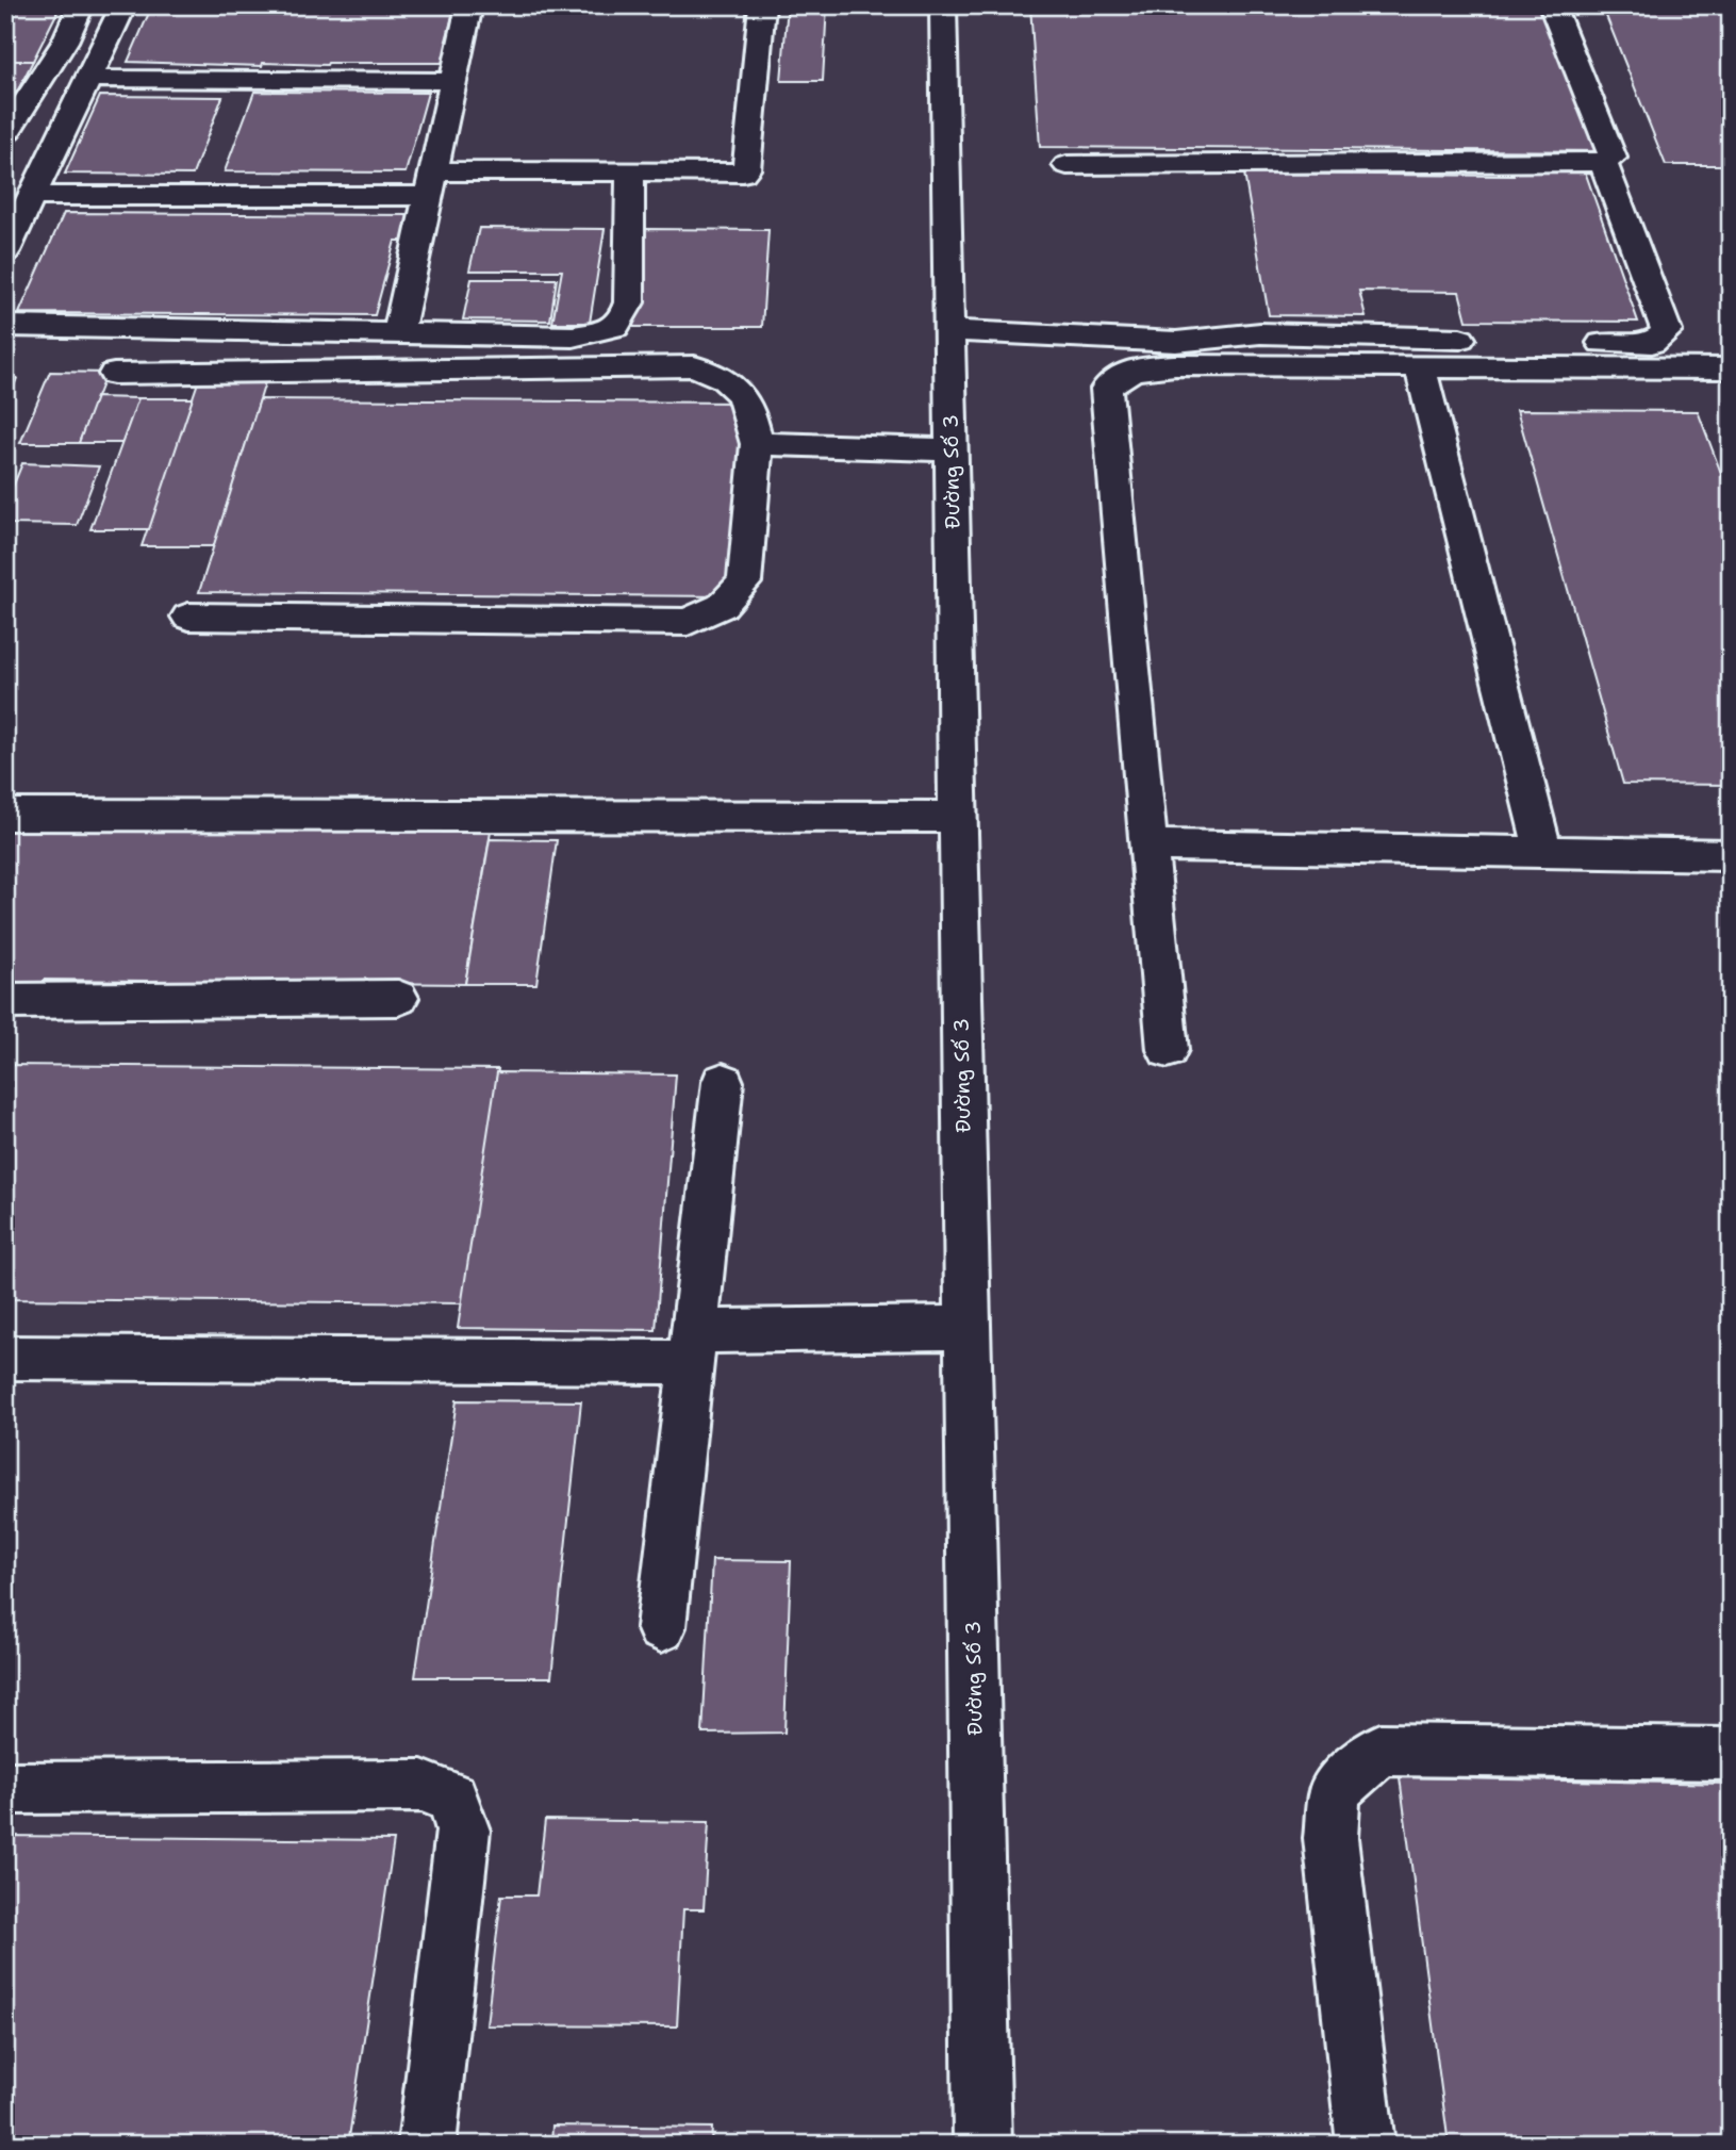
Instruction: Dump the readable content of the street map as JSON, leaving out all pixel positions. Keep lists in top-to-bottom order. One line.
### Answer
{"streets":{"street":["Đường Số 3"]}}
